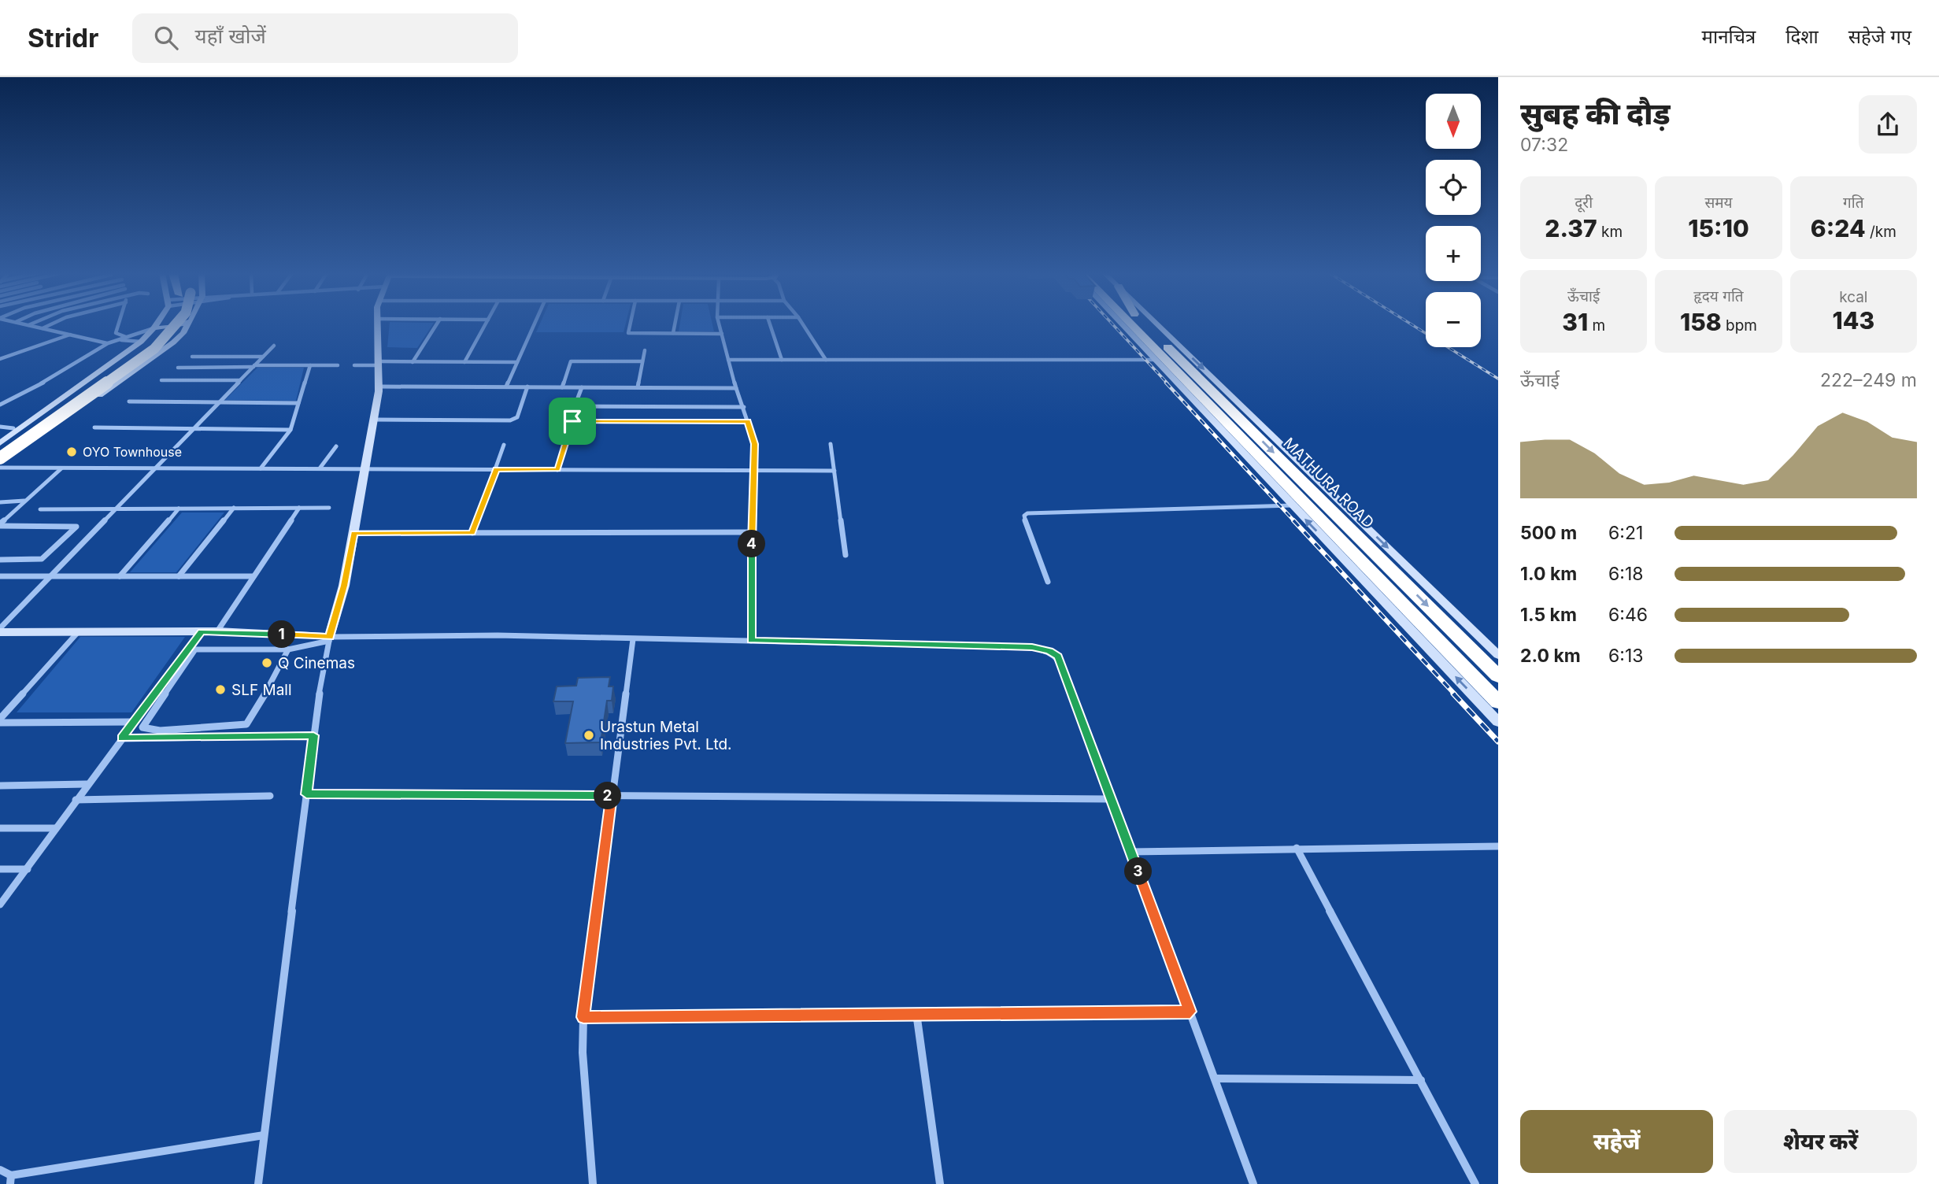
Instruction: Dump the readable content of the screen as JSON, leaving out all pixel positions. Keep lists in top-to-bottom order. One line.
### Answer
{"streets":{"highway":["MATHURA ROAD"]},"places":["OYO Townhouse","Q Cinemas","SLF Mall","Urastun Metal Industries Pvt. Ltd."],"north":"bottom","page":{"header":"Stridr","search":"यहाँ खोजें","nav":["मानचित्र","दिशा","सहेजे गए"],"heading":["सुबह की दौड़","07:32"],"map_buttons":["+","−"],"stats":[["दूरी","2.37 km"],["समय","15:10"],["गति","6:24 /km"],["ऊँचाई","31 m"],["हृदय गति","158 bpm"],["kcal","143"]],"chart":["ऊँचाई","222–249 m"],"list":[{"name":"500 m","note":"6:21"},{"name":"1.0 km","note":"6:18"},{"name":"1.5 km","note":"6:46"},{"name":"2.0 km","note":"6:13"}],"pins":["4","1","2","3"],"buttons":["सहेजें","शेयर करें"]}}
